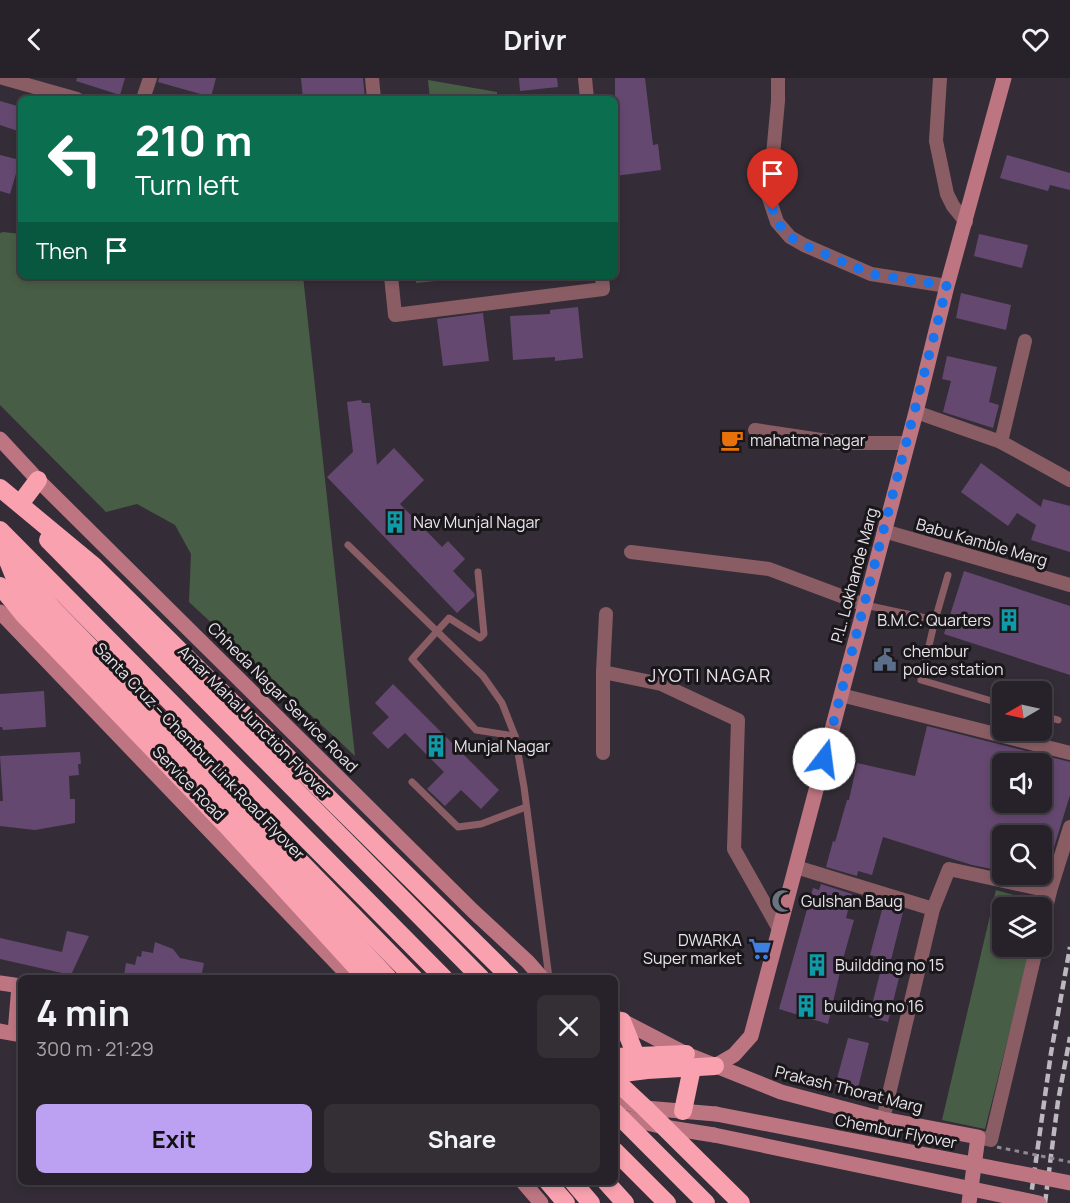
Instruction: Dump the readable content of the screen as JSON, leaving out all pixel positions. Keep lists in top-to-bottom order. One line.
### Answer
{"streets":{"highway":["Amar Mahal Junction Flyover","Santa Cruz – Chembur Link Road Flyover"],"main road":["P.L. Lokhande Marg","Chheda Nagar Service Road","Service Road","Prakash Thorat Marg","Chembur Flyover"],"street":["Babu Kamble Marg"]},"crossings":[["Babu Kamble Marg","P.L. Lokhande Marg"],["P.L. Lokhande Marg","Prakash Thorat Marg"]],"districts":["JYOTI NAGAR"],"places":{"cafe":["mahatma nagar"],"building":["Nav Munjal Nagar","B.M.C. Quarters","Munjal Nagar","Buildding no 15","building no 16"],"public building":["chembur police station"],"mosque":["Gulshan Baug"],"supermarket":["DWARKA Super market"]},"north":"left","page":{"header":"Drivr","turn":["210 m","Turn left"],"then":"Then","heading":["4 min","300 m · 21:29"],"buttons":["Exit","Share"]}}
